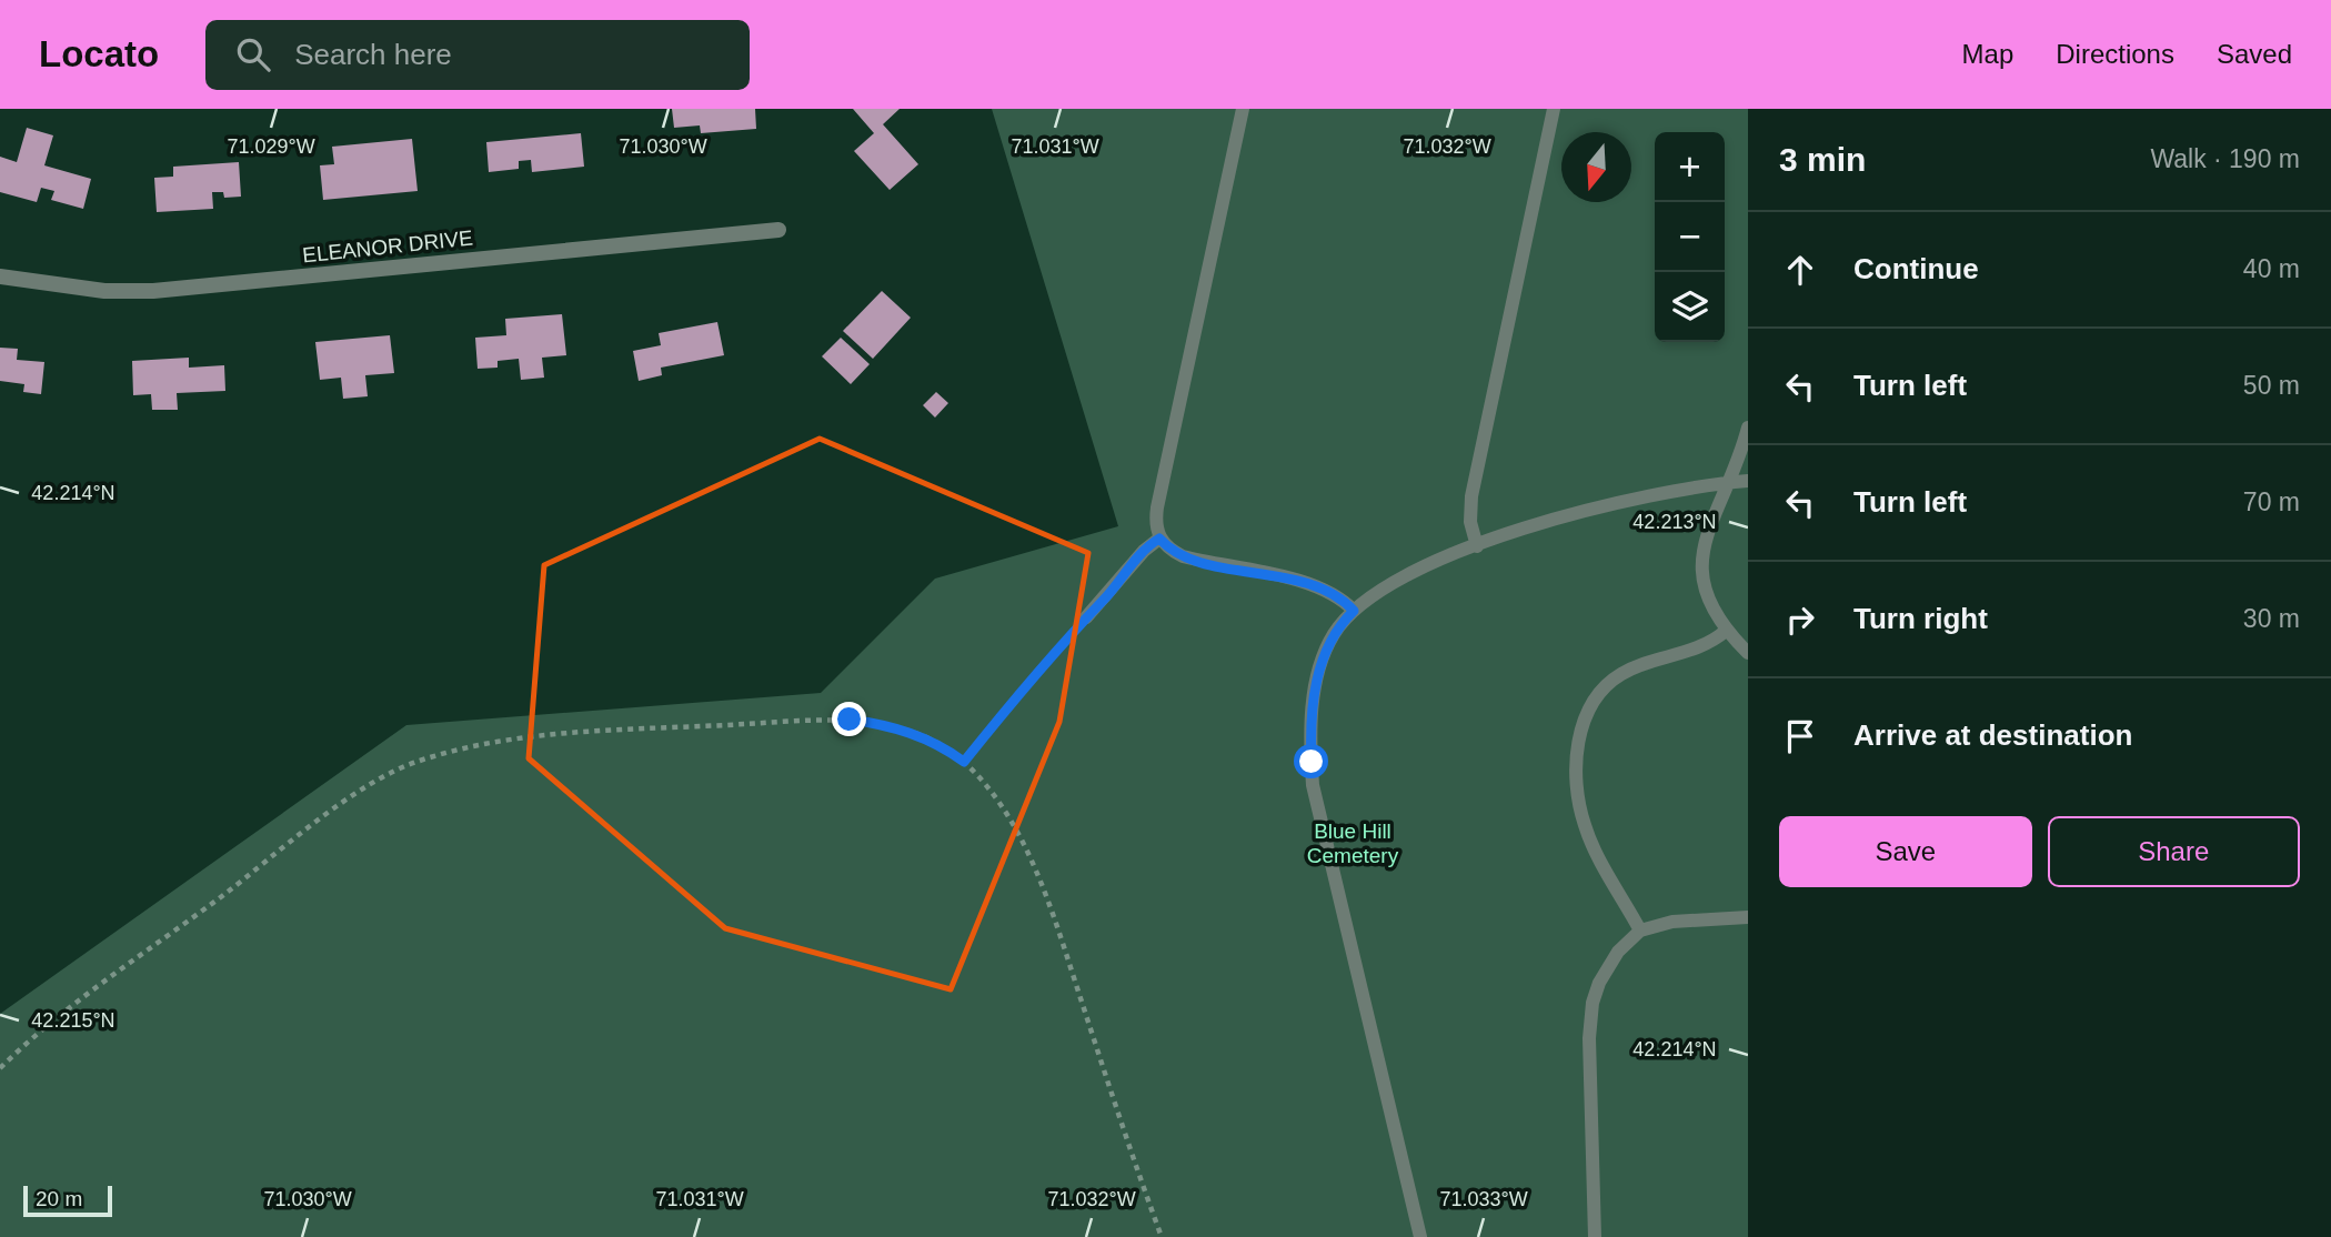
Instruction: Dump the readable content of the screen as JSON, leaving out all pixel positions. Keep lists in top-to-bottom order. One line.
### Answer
{"streets":{"street":["ELEANOR DRIVE"]},"parks":["Blue Hill Cemetery"],"scale_bar":"20 m","north":"bottom","page":{"header":"Locato","search":"Search here","nav":["Map","Directions","Saved"],"heading":["3 min","Walk · 190 m"],"map_buttons":["+","−"],"list":[["Continue","40 m"],["Turn left","50 m"],["Turn left","70 m"],["Turn right","30 m"],"Arrive at destination"],"buttons":["Save","Share"],"scale":"20 m"},"coordinates":["71.029°W","71.030°W","71.031°W","71.032°W","42.214°N","42.213°N","42.215°N","71.033°W"]}
